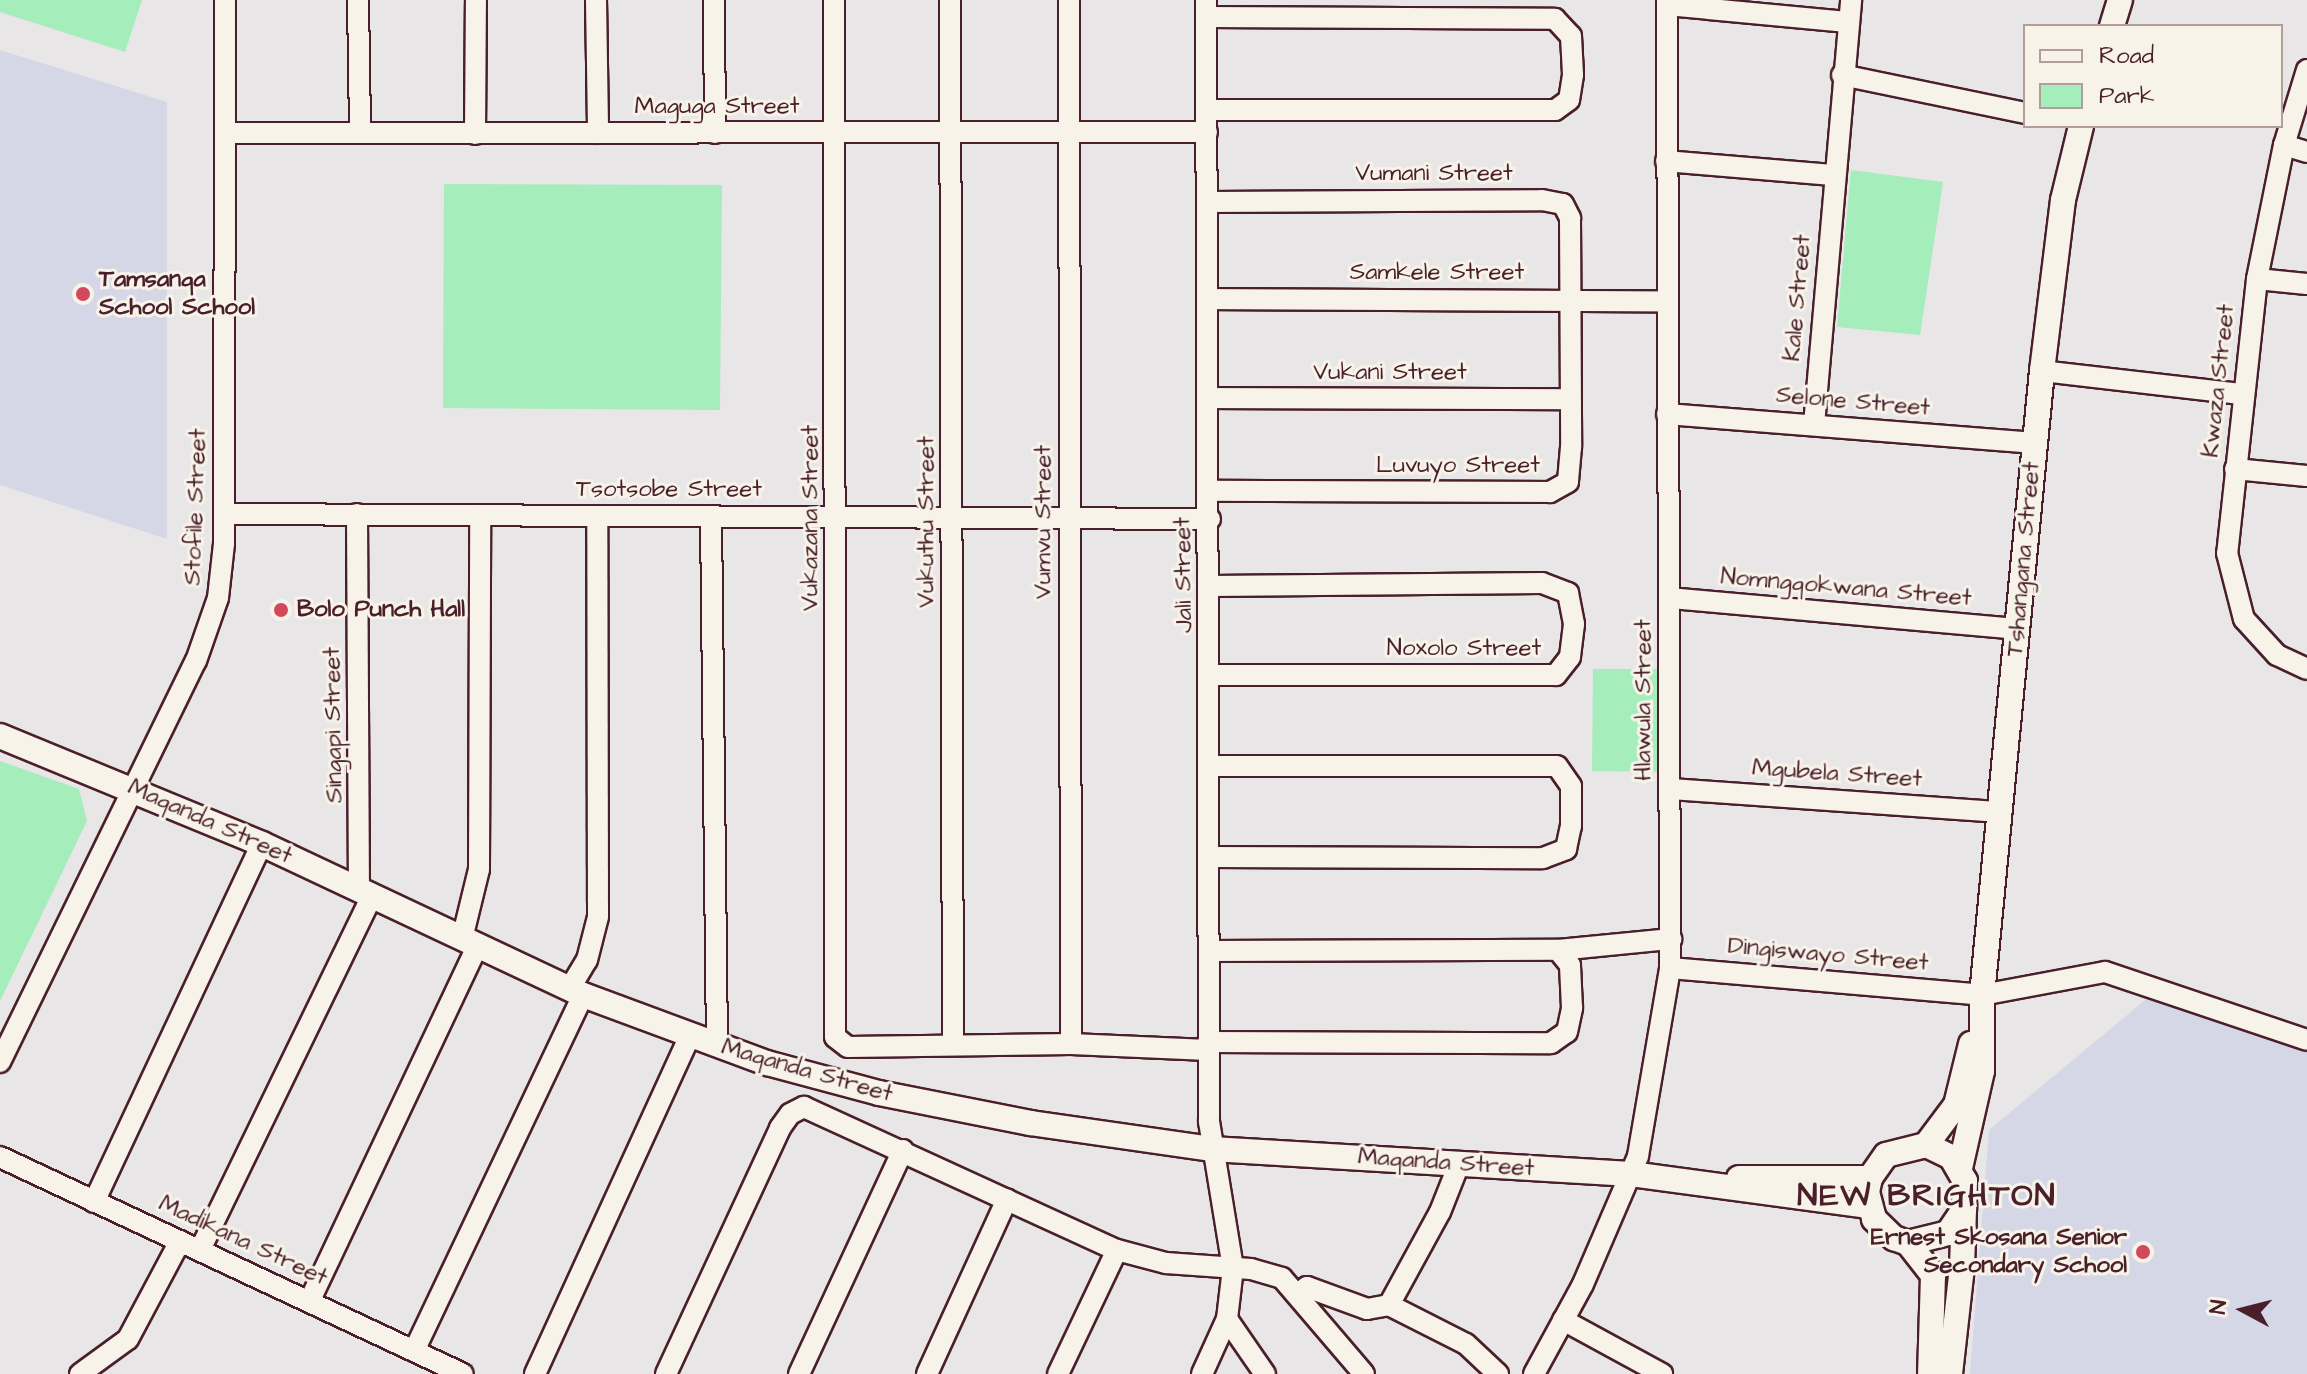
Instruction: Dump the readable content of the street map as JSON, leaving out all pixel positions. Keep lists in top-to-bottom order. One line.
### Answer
{"streets":{"street":["Maguga Street","Vumani Street","Samkele Street","Kale Street","Vukani Street","Kwaza Street","Selone Street","Luvuyo Street","Tsotsobe Street","Stofile Street","Vukazana Street","Vukuthu Street","Vumvu Street","Tshangana Street","Jali Street","Nomngqokwana Street","Noxolo Street","Hlawula Street","Singapi Street","Mgubela Street","Maqanda Street","Dingiswayo Street","Madikana Street"]},"crossings":[["Maguga Street","Stofile Street"],["Maguga Street","Vukazana Street"],["Maguga Street","Vukuthu Street"],["Maguga Street","Vumvu Street"],["Maguga Street","Jali Street"],["Vumani Street","Samkele Street"],["Vumani Street","Luvuyo Street"],["Vumani Street","Jali Street"],["Samkele Street","Luvuyo Street"],["Samkele Street","Jali Street"],["Samkele Street","Hlawula Street"],["Kale Street","Selone Street"],["Vukani Street","Luvuyo Street"],["Vukani Street","Jali Street"],["Selone Street","Tshangana Street"],["Selone Street","Hlawula Street"],["Luvuyo Street","Jali Street"],["Tsotsobe Street","Stofile Street"],["Tsotsobe Street","Vukazana Street"],["Tsotsobe Street","Vukuthu Street"],["Tsotsobe Street","Vumvu Street"],["Tsotsobe Street","Jali Street"],["Tsotsobe Street","Singapi Street"],["Stofile Street","Maqanda Street"],["Vukazana Street","Vukuthu Street"],["Tshangana Street","Nomngqokwana Street"],["Tshangana Street","Mgubela Street"],["Tshangana Street","Maqanda Street"],["Tshangana Street","Dingiswayo Street"],["Jali Street","Noxolo Street"],["Jali Street","Maqanda Street"],["Nomngqokwana Street","Hlawula Street"],["Hlawula Street","Mgubela Street"],["Hlawula Street","Maqanda Street"],["Hlawula Street","Dingiswayo Street"],["Singapi Street","Maqanda Street"]],"districts":["NEW BRIGHTON"],"places":["Tamsanqa School School","Bolo Punch Hall","Ernest Skosana Senior Secondary School"],"legend":["Road","Park"],"north":"left"}
